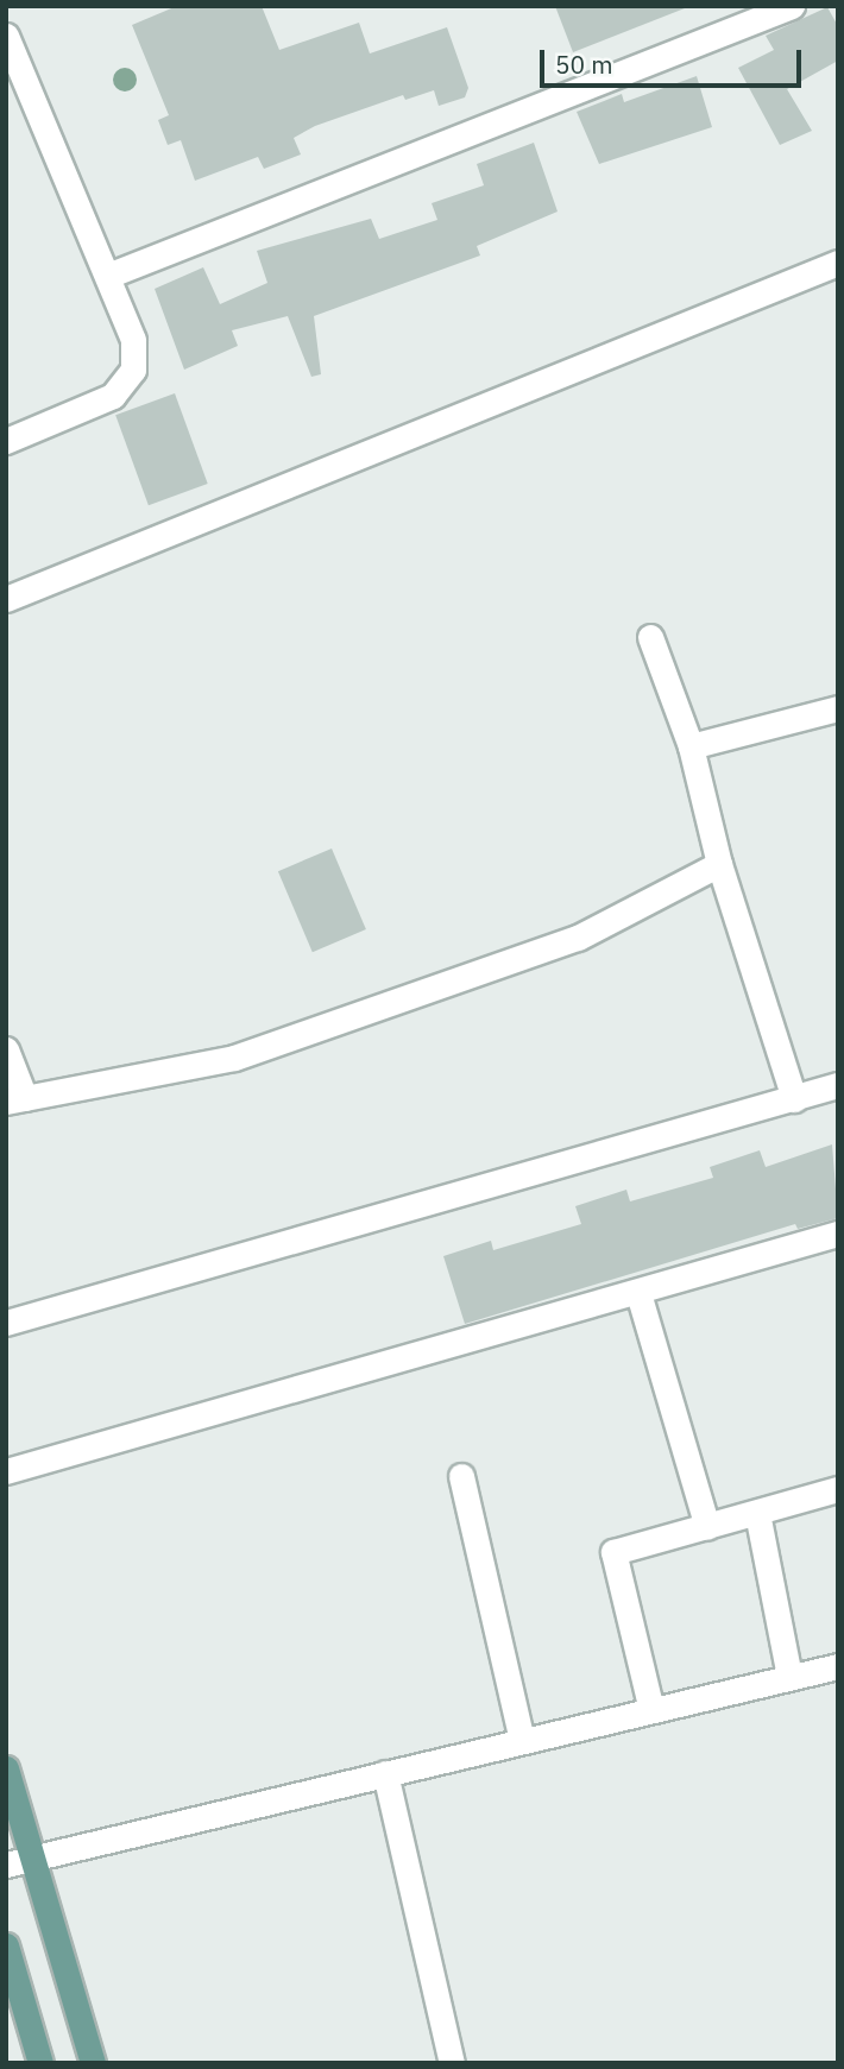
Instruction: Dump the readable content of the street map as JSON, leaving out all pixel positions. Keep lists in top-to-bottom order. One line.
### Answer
{"scale_bar":"50 m"}
